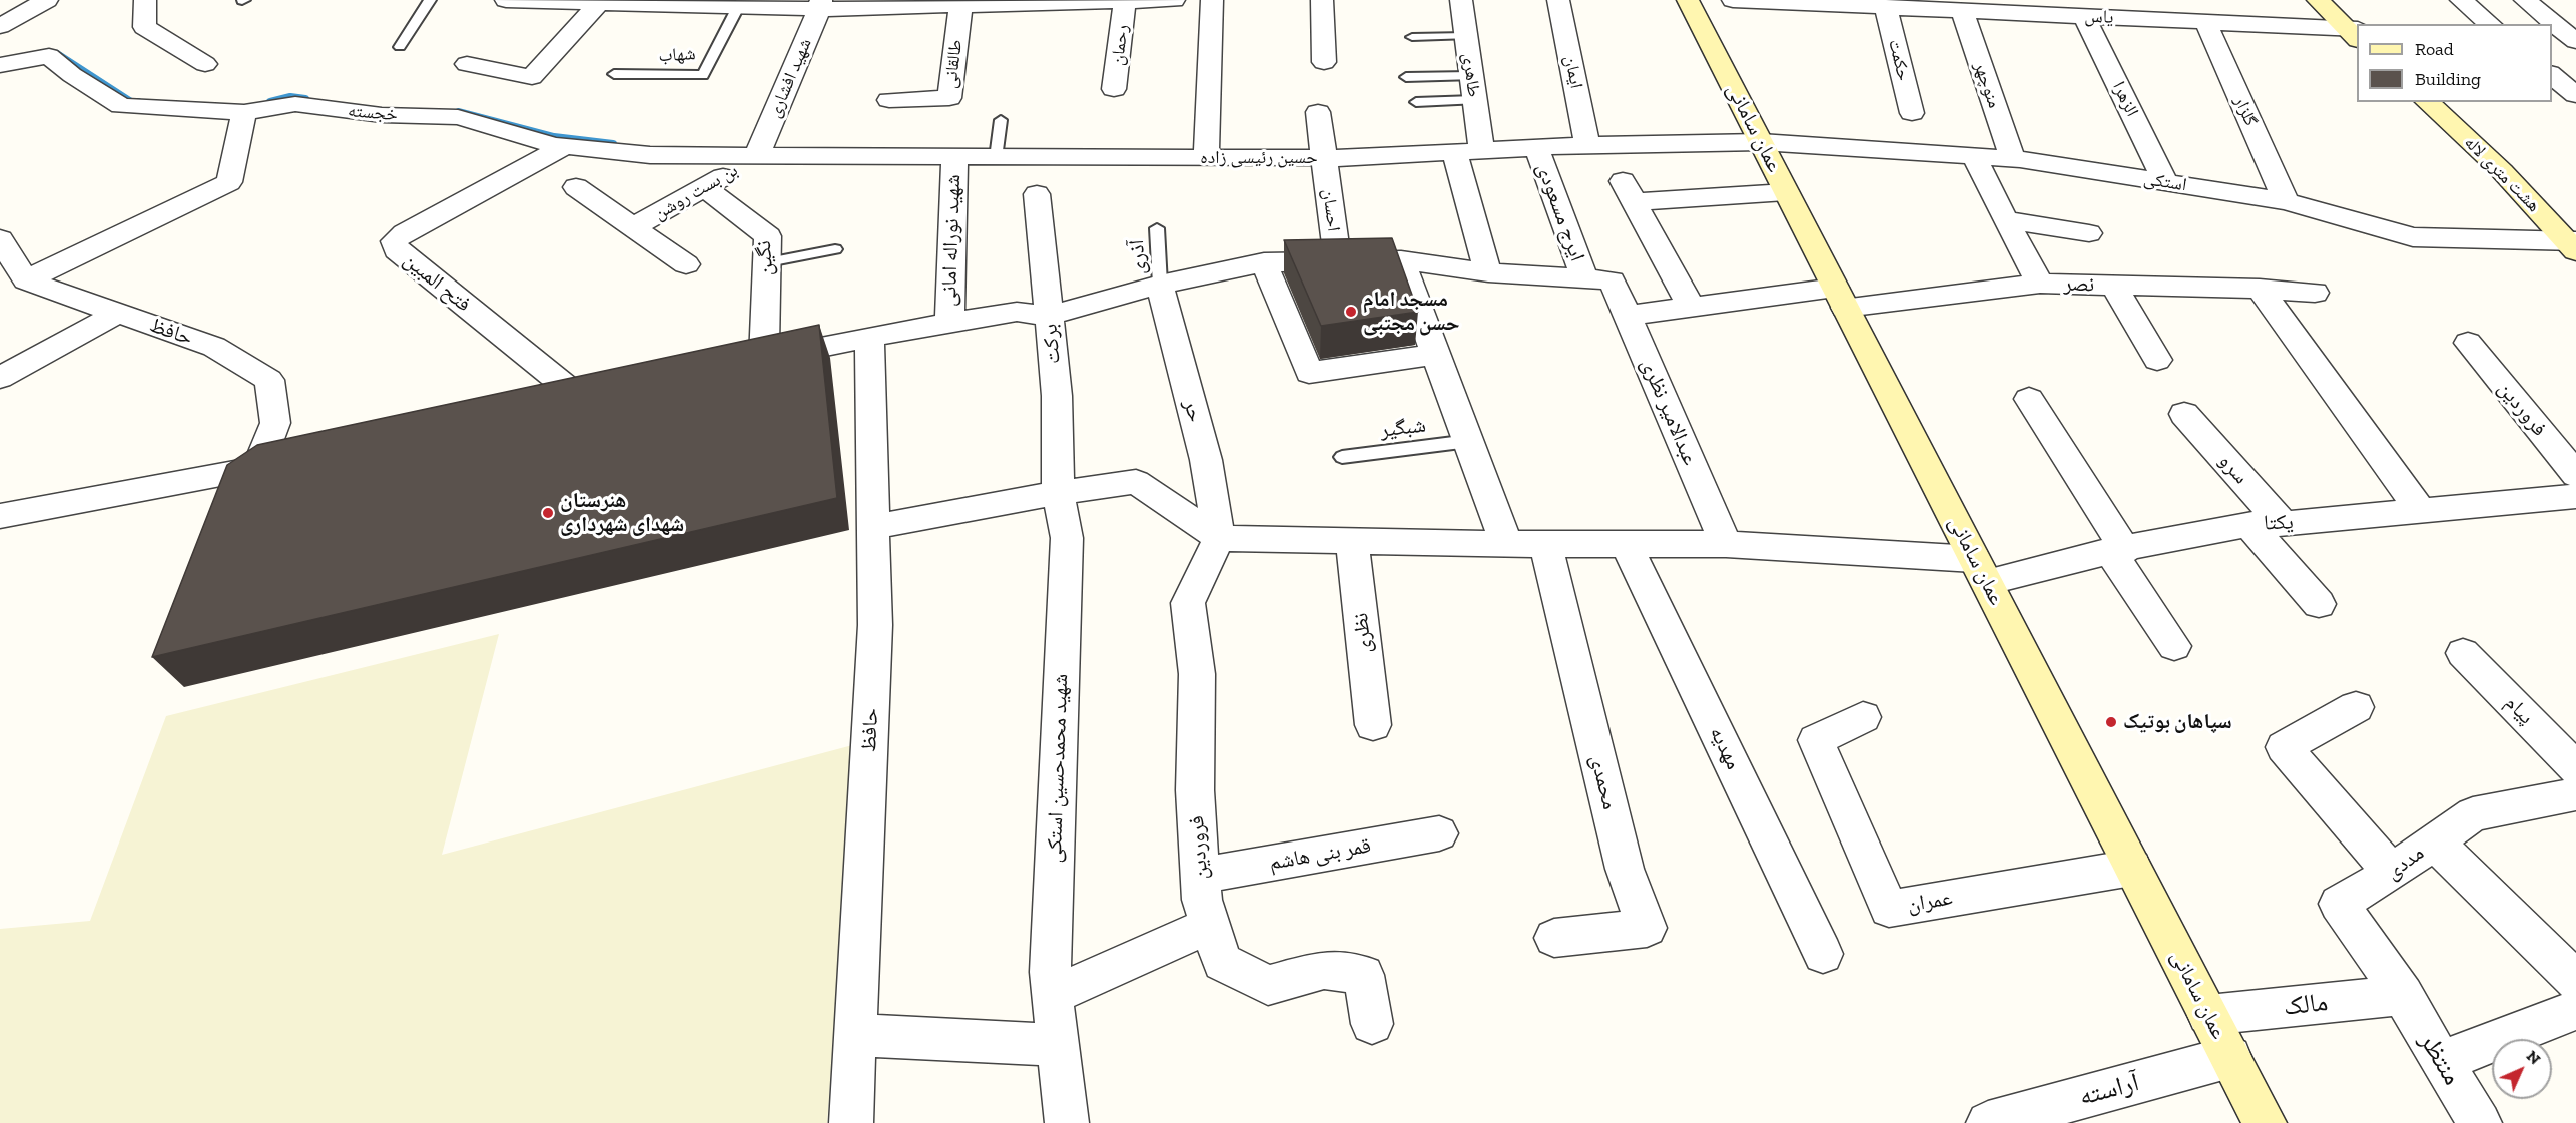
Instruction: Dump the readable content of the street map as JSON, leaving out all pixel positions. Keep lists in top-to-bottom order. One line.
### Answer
{"streets":{"street":["یاس","رحمان","حکمت","طالقانی","ایمان","طاهری","شهید افشاری","منوچهر","الزهرا","گلزار","خجسته","عمان سامانی","حسین رئیسی زاده","هشت متری لاله","استکی","بن بست روشن","احسان","ایرج مسعودی","شهید نوراله امانی","نگین","فتح المبین","نصر","حافظ","برکت","فروردین","حر","عبدالامیر نظری","سرو","یکتا","نظری","پیام","مهدیه","شهید محمدحسین استکی","محمدی","قمر بنی هاشم","مددی","عمران","مالک","منتظر","آراسته"],"lane":["شهاب","آذری","شبگیر"]},"crossings":[["یاس","حکمت"],["یاس","منوچهر"],["یاس","الزهرا"],["یاس","گلزار"],["ایمان","حسین رئیسی زاده"],["طاهری","حسین رئیسی زاده"],["شهید افشاری","خجسته"],["شهید افشاری","حسین رئیسی زاده"],["شهید افشاری","بن بست روشن"],["منوچهر","استکی"],["الزهرا","استکی"],["گلزار","استکی"],["خجسته","حسین رئیسی زاده"],["خجسته","بن بست روشن"],["خجسته","فتح المبین"],["عمان سامانی","حسین رئیسی زاده"],["عمان سامانی","استکی"],["عمان سامانی","نصر"],["عمان سامانی","یکتا"],["عمان سامانی","عمران"],["عمان سامانی","مالک"],["عمان سامانی","آراسته"],["حسین رئیسی زاده","استکی"],["حسین رئیسی زاده","بن بست روشن"],["حسین رئیسی زاده","احسان"],["حسین رئیسی زاده","ایرج مسعودی"],["حسین رئیسی زاده","شهید نوراله امانی"],["هشت متری لاله","استکی"],["بن بست روشن","نگین"],["ایرج مسعودی","عبدالامیر نظری"],["آذری","حر"],["نگین","حافظ"],["نصر","عبدالامیر نظری"],["برکت","شهید محمدحسین استکی"],["فروردین","حر"],["فروردین","یکتا"],["فروردین","قمر بنی هاشم"],["حر","یکتا"],["عبدالامیر نظری","یکتا"],["سرو","یکتا"],["یکتا","نظری"],["یکتا","مهدیه"],["یکتا","محمدی"],["مددی","مالک"],["مددی","منتظر"],["مالک","منتظر"]],"places":["مسجد امام حسن مجتبی","هنرستان شهدای شهرداری","سپاهان بوتیک"],"legend":["Road","Building"],"north":"top right"}
